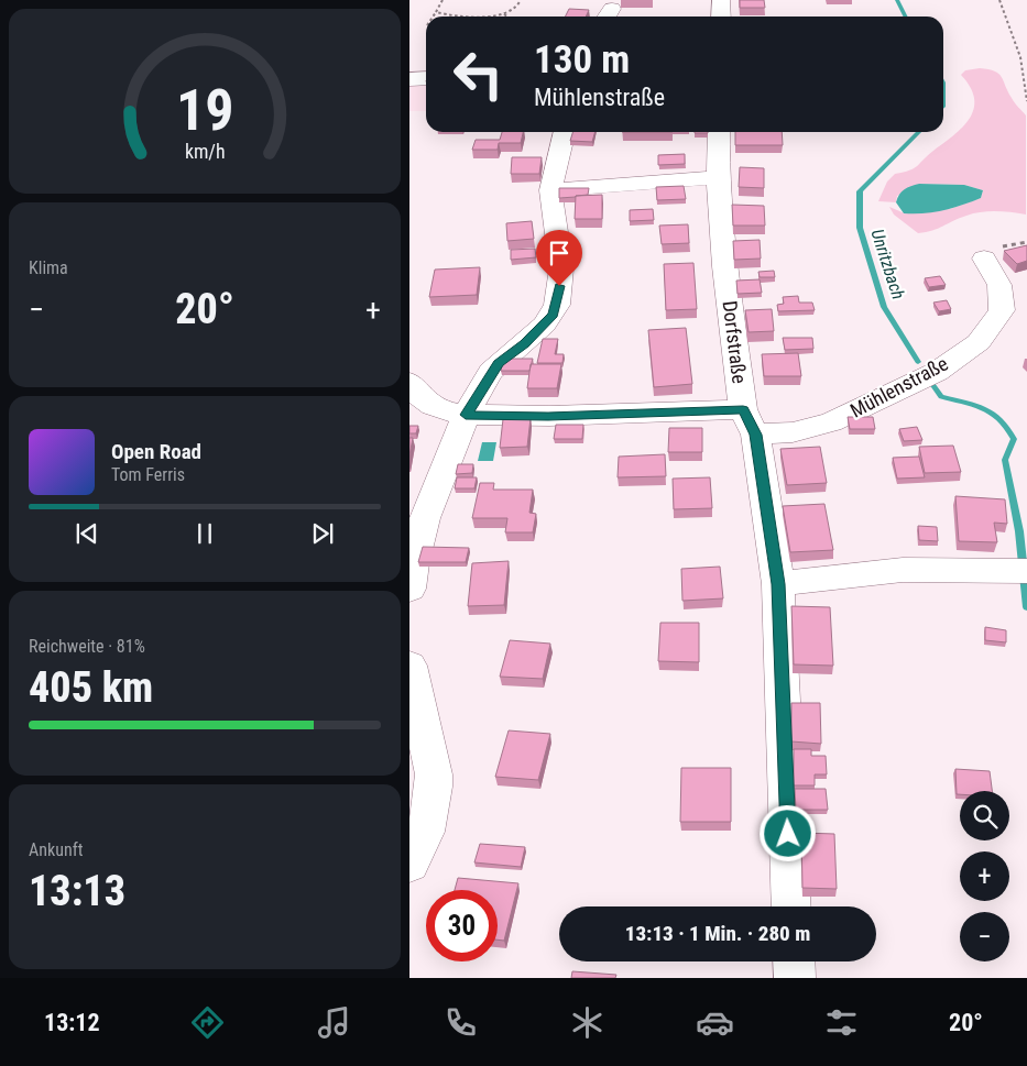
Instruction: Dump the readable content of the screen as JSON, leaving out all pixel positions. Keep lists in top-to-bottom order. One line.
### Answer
{"streets":{"street":["Dorfstraße","Mühlenstraße"]},"crossings":[["Dorfstraße","Mühlenstraße"]],"water":["Unritzbach"],"page":{"turn":["130 m","Mühlenstraße"],"tile":["Klima",["Reichweite · 81%","405 km"],["Ankunft","13:13"]],"heat":["−","20°","+"],"song":["Open Road","Tom Ferris"],"map_buttons":["+","−"],"limit":"30","trip":"13:13 · 1 Min. · 280 m","tabs":["13:12","20°"],"gauge":["19","km/h"]}}
